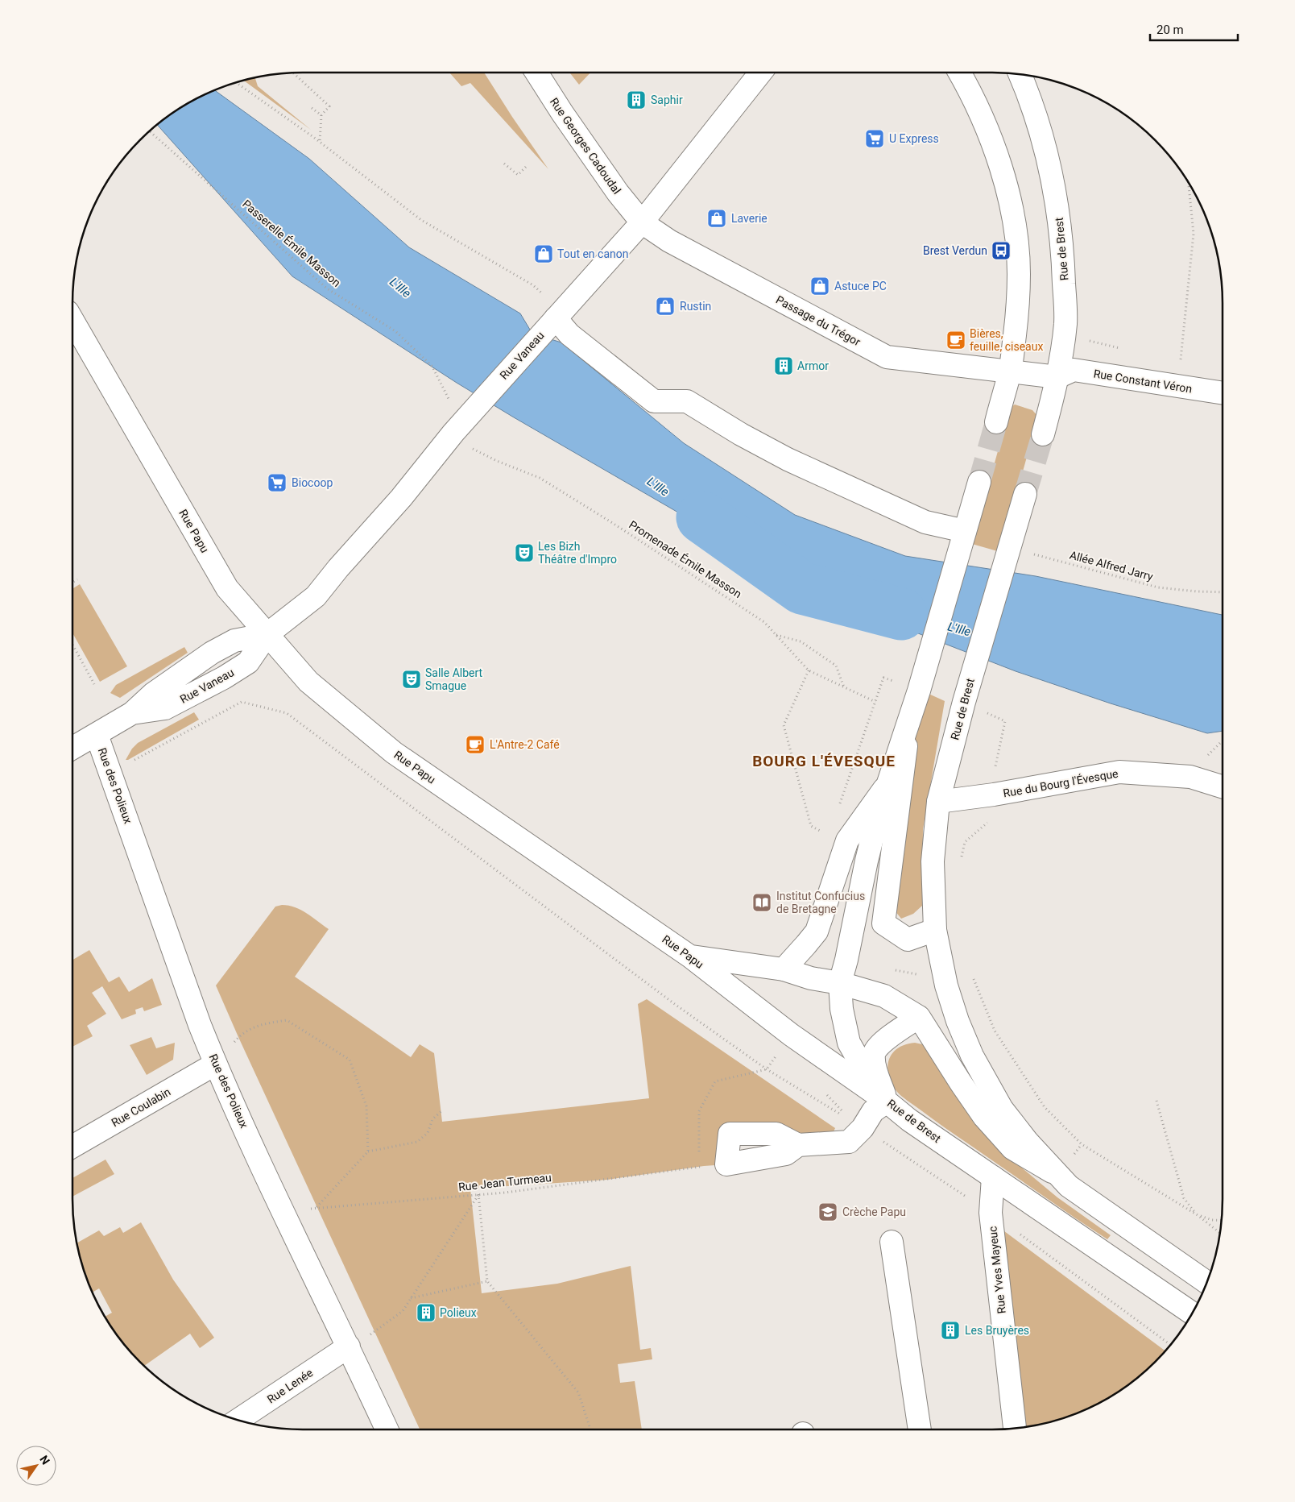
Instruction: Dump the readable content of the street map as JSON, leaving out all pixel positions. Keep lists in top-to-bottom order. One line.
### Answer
{"streets":{"street":["Rue Georges Cadoudal","Rue de Brest","Passage du Trégor","Rue Vaneau","Rue Constant Véron","Rue Papu","Rue du Bourg l'Évesque","Rue des Polieux","Rue Coulabin","Rue Yves Mayeuc","Rue Lenée"],"path":["Passerelle Émile Masson","Promenade Émile Masson","Allée Alfred Jarry","Rue Jean Turmeau"]},"crossings":[["Rue Georges Cadoudal","Passage du Trégor"],["Rue Georges Cadoudal","Rue Vaneau"],["Rue de Brest","Passage du Trégor"],["Rue de Brest","Rue Constant Véron"],["Rue de Brest","Rue Papu"],["Rue de Brest","Allée Alfred Jarry"],["Rue de Brest","Rue du Bourg l'Évesque"],["Rue de Brest","Rue Yves Mayeuc"],["Passage du Trégor","Rue Vaneau"],["Passage du Trégor","Rue Constant Véron"],["Rue Vaneau","Rue Papu"],["Rue Vaneau","Rue des Polieux"],["Rue des Polieux","Rue Coulabin"],["Rue des Polieux","Rue Jean Turmeau"],["Rue des Polieux","Rue Lenée"]],"districts":["BOURG L'ÉVESQUE"],"water":["L'Ille"],"places":{"building":["Saphir","Armor","Polieux","Les Bruyères"],"supermarket":["U Express","Biocoop"],"shop":["Laverie","Tout en canon","Astuce PC","Rustin"],"bus stop":["Brest Verdun"],"cafe":["Bières, feuille, ciseaux","L'Antre-2 Café"],"theatre":["Les Bizh Théâtre d'Impro","Salle Albert Smague"],"library":["Institut Confucius de Bretagne"],"school or university":["Crèche Papu"]},"scale_bar":"20 m","north":"top right"}
